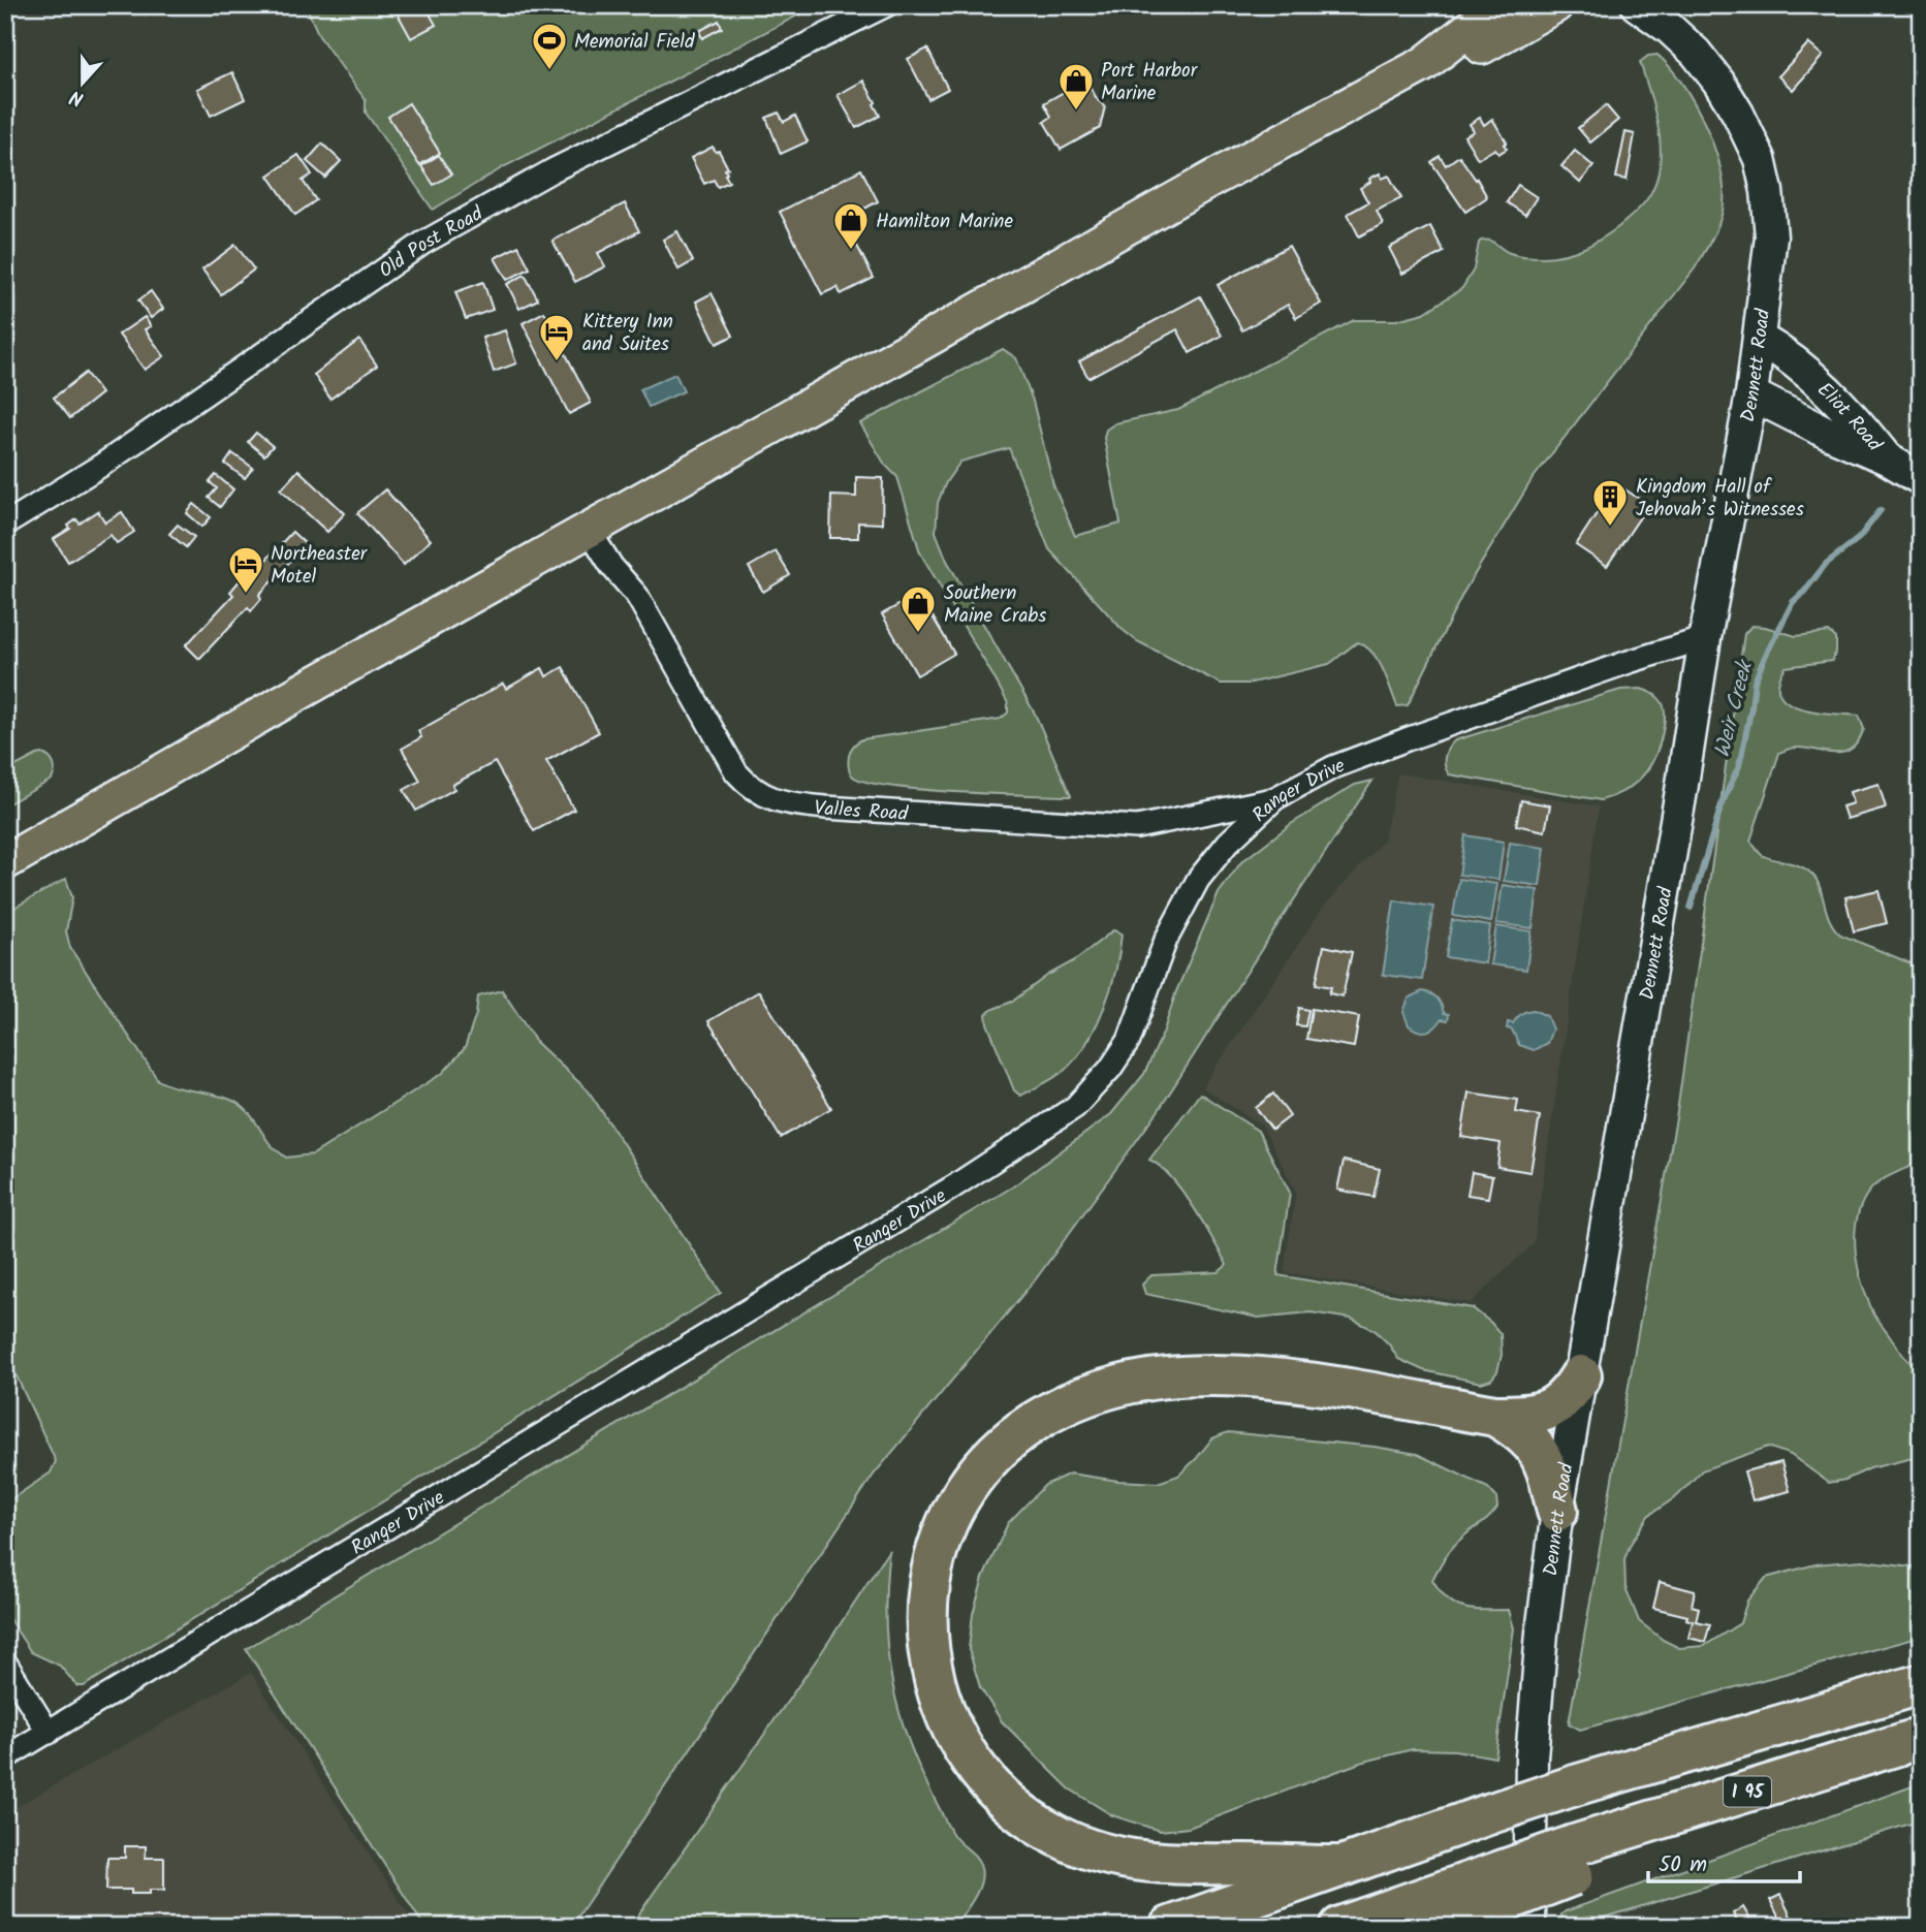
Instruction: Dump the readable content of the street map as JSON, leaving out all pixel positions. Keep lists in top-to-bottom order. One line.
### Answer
{"streets":{"highway":["I 95"],"street":["Old Post Road","Dennett Road","Eliot Road","Ranger Drive","Valles Road"]},"crossings":[["Dennett Road","Eliot Road"],["Dennett Road","Ranger Drive"],["Ranger Drive","Valles Road"]],"water":["Weir Creek"],"places":{"sports":["Memorial Field"],"shop":["Port Harbor Marine","Hamilton Marine","Southern Maine Crabs"],"hotel":["Kittery Inn and Suites","Northeaster Motel"],"building":["Kingdom Hall of Jehovah’s Witnesses"]},"scale_bar":"50 m","north":"bottom"}
